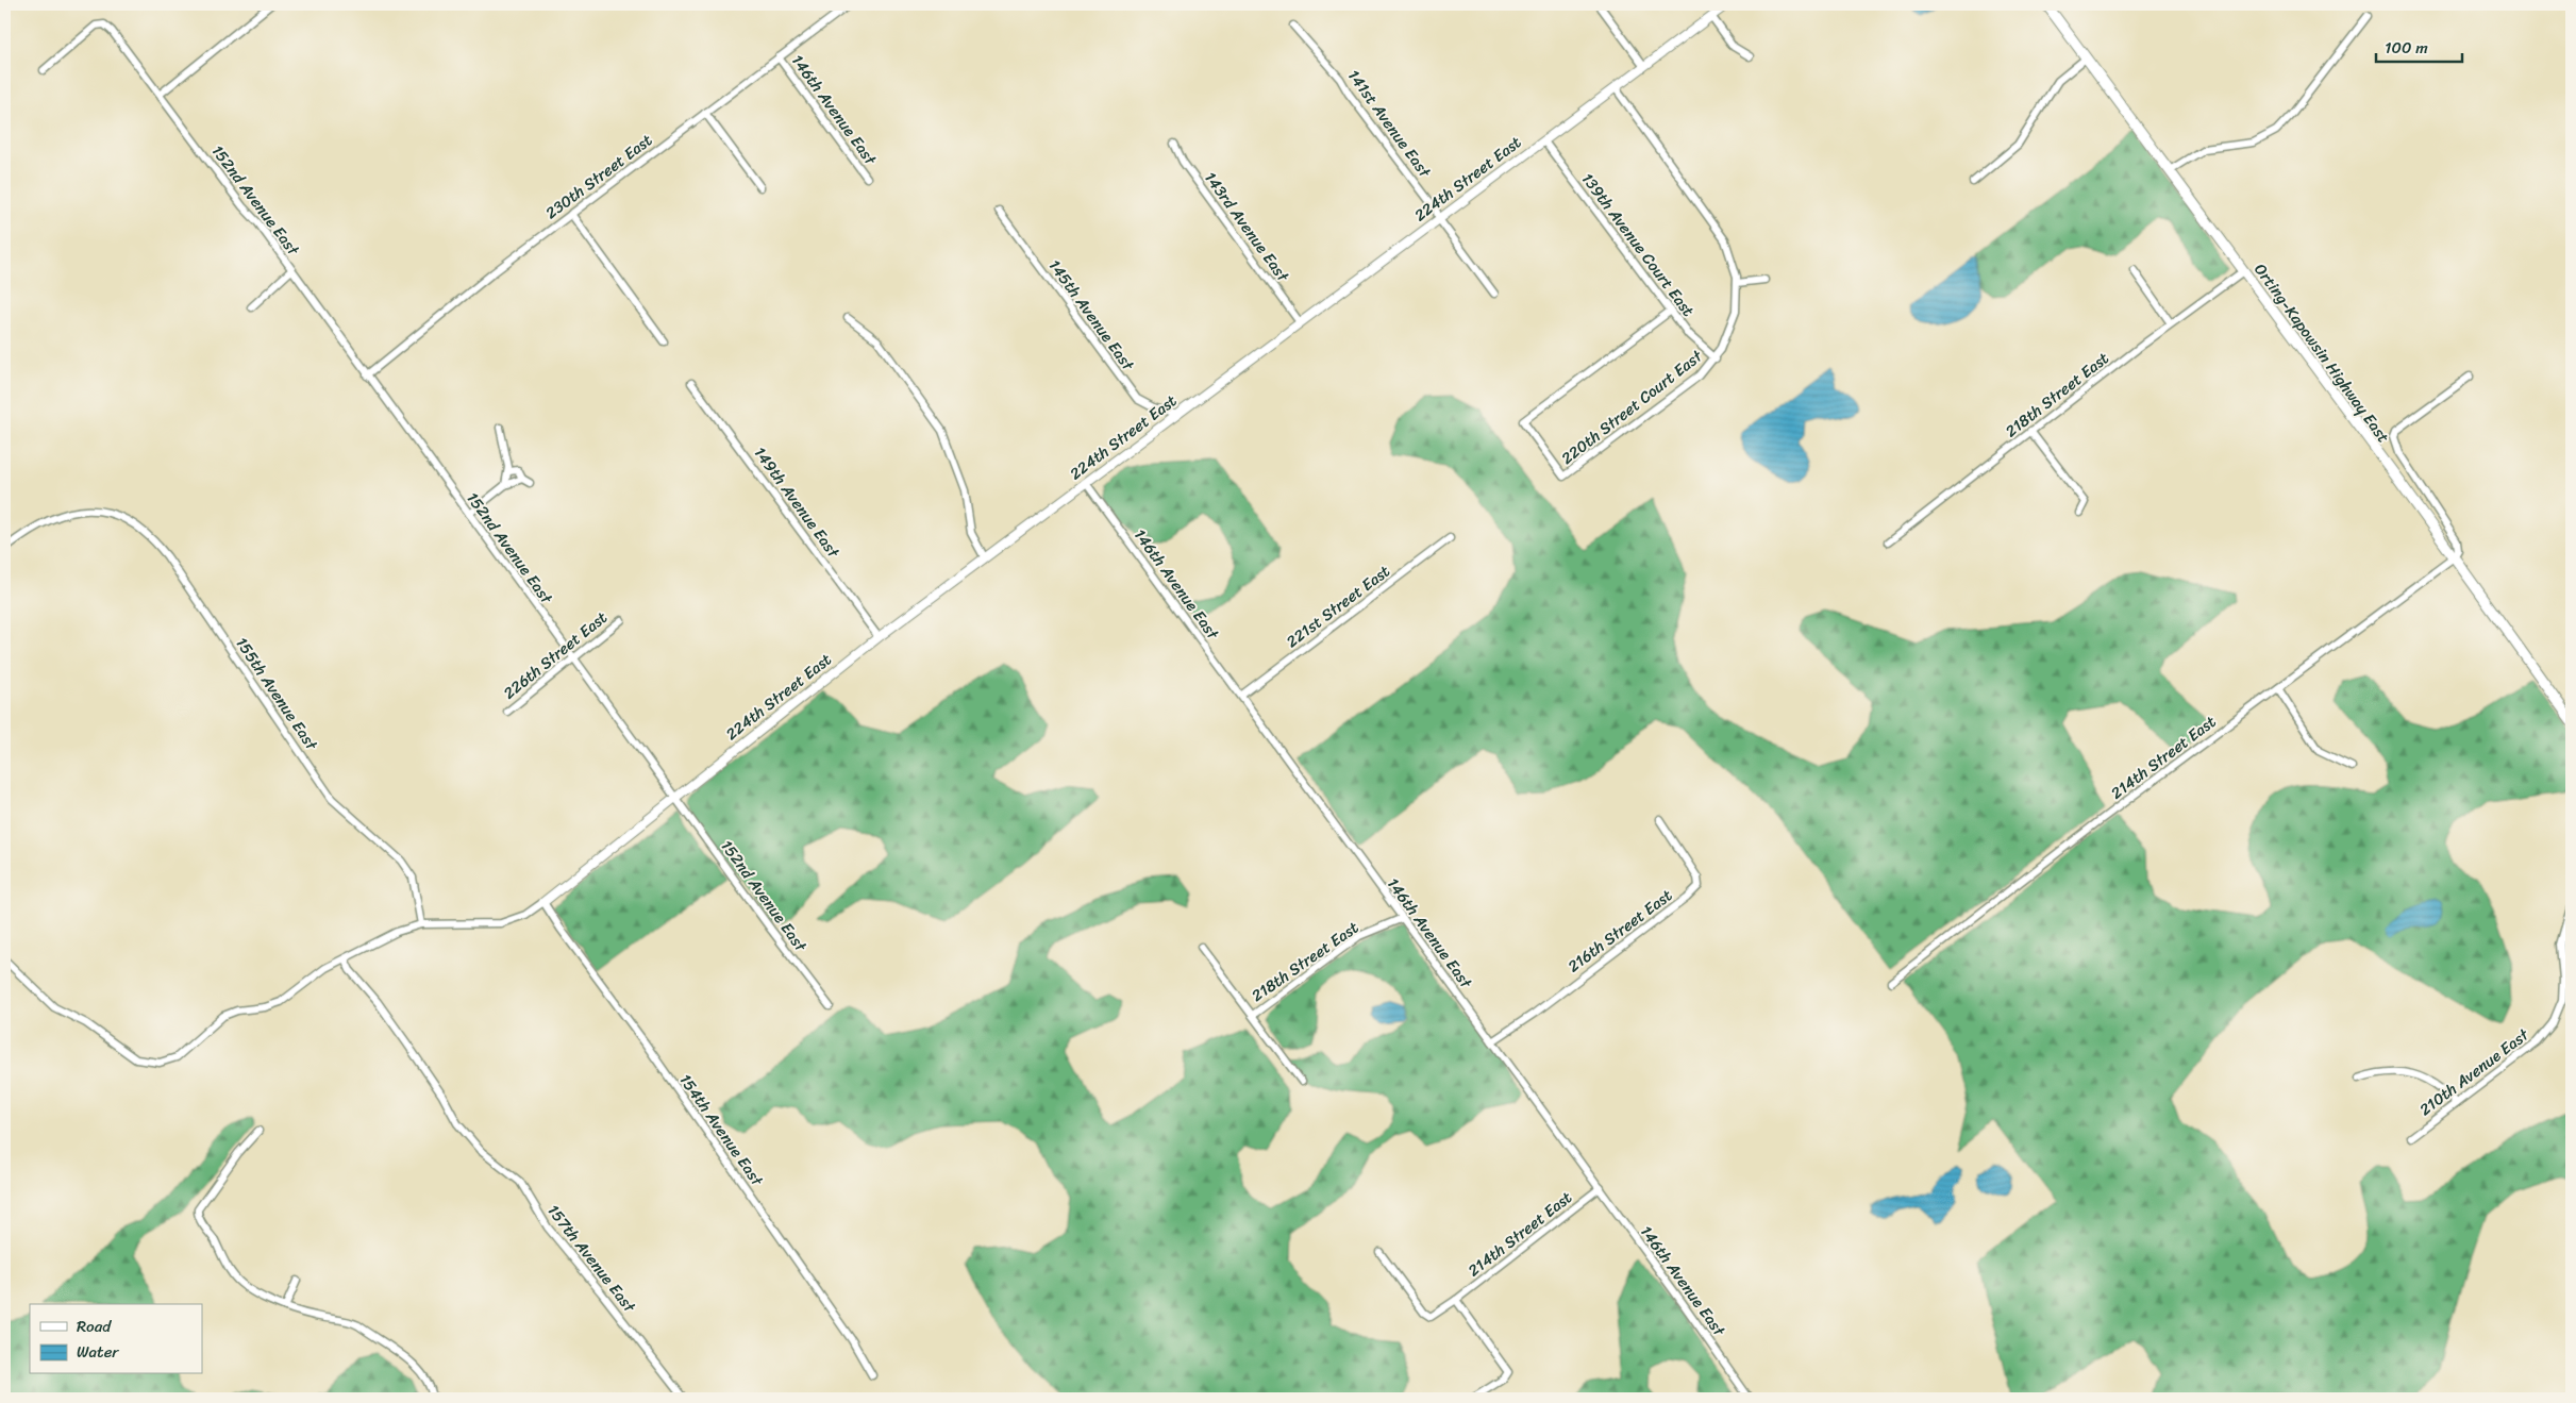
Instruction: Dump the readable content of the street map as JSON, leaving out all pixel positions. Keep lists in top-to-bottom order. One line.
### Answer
{"streets":{"main road":["Orting-Kapowsin Highway East"],"street":["146th Avenue East","141st Avenue East","230th Street East","224th Street East","152nd Avenue East","143rd Avenue East","139th Avenue Court East","145th Avenue East","218th Street East","220th Street Court East","149th Avenue East","221st Street East","226th Street East","155th Avenue East","214th Street East","216th Street East","210th Avenue East","154th Avenue East","157th Avenue East"]},"crossings":[["146th Avenue East","230th Street East"],["146th Avenue East","224th Street East"],["146th Avenue East","218th Street East"],["146th Avenue East","221st Street East"],["146th Avenue East","214th Street East"],["146th Avenue East","216th Street East"],["141st Avenue East","224th Street East"],["230th Street East","152nd Avenue East"],["224th Street East","152nd Avenue East"],["224th Street East","143rd Avenue East"],["224th Street East","139th Avenue Court East"],["224th Street East","145th Avenue East"],["224th Street East","220th Street Court East"],["224th Street East","149th Avenue East"],["224th Street East","154th Avenue East"],["152nd Avenue East","226th Street East"],["139th Avenue Court East","220th Street Court East"],["Orting-Kapowsin Highway East","218th Street East"],["Orting-Kapowsin Highway East","214th Street East"]],"legend":["Road","Water"],"scale_bar":"100 m"}
